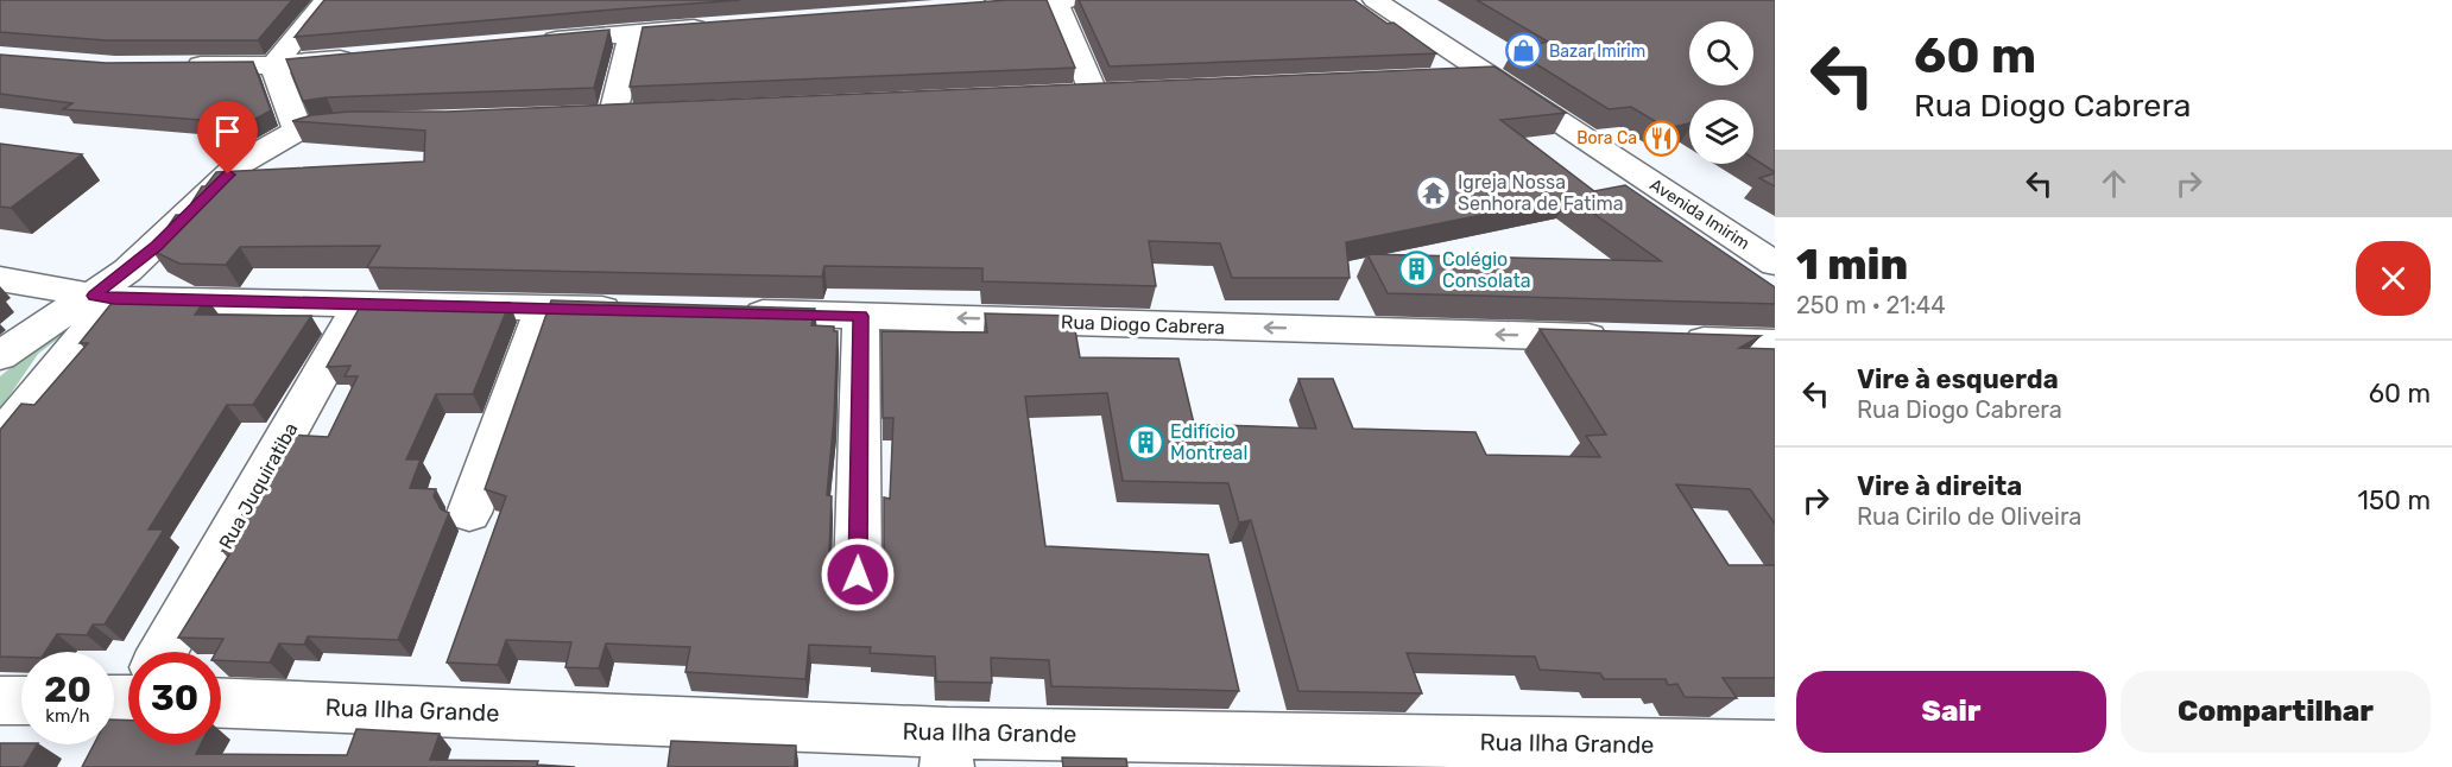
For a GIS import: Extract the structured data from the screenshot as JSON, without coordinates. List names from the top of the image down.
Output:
{
  "streets": {
    "street": [
      "Avenida Imirim",
      "Rua Diogo Cabrera",
      "Rua Juquiratiba",
      "Rua Ilha Grande"
    ]
  },
  "one_way": ["Rua Diogo Cabrera"],
  "places": {
    "shop": ["Bazar Imirim"],
    "restaurant": ["Bora Ca"],
    "temple": ["Igreja Nossa Senhora de Fatima"],
    "building": ["Colégio Consolata", "Edifício Montreal"]
  },
  "page": {
    "turn": ["60 m", "Rua Diogo Cabrera"],
    "heading": ["1 min", "250 m · 21:44"],
    "list": [
      {
        "name": "Vire à esquerda",
        "note": "Rua Diogo Cabrera",
        "value": "60 m"
      },
      {
        "name": "Vire à direita",
        "note": "Rua Cirilo de Oliveira",
        "value": "150 m"
      }
    ],
    "speed": "20 km/h",
    "limit": "30",
    "buttons": ["Sair", "Compartilhar"]
  }
}
